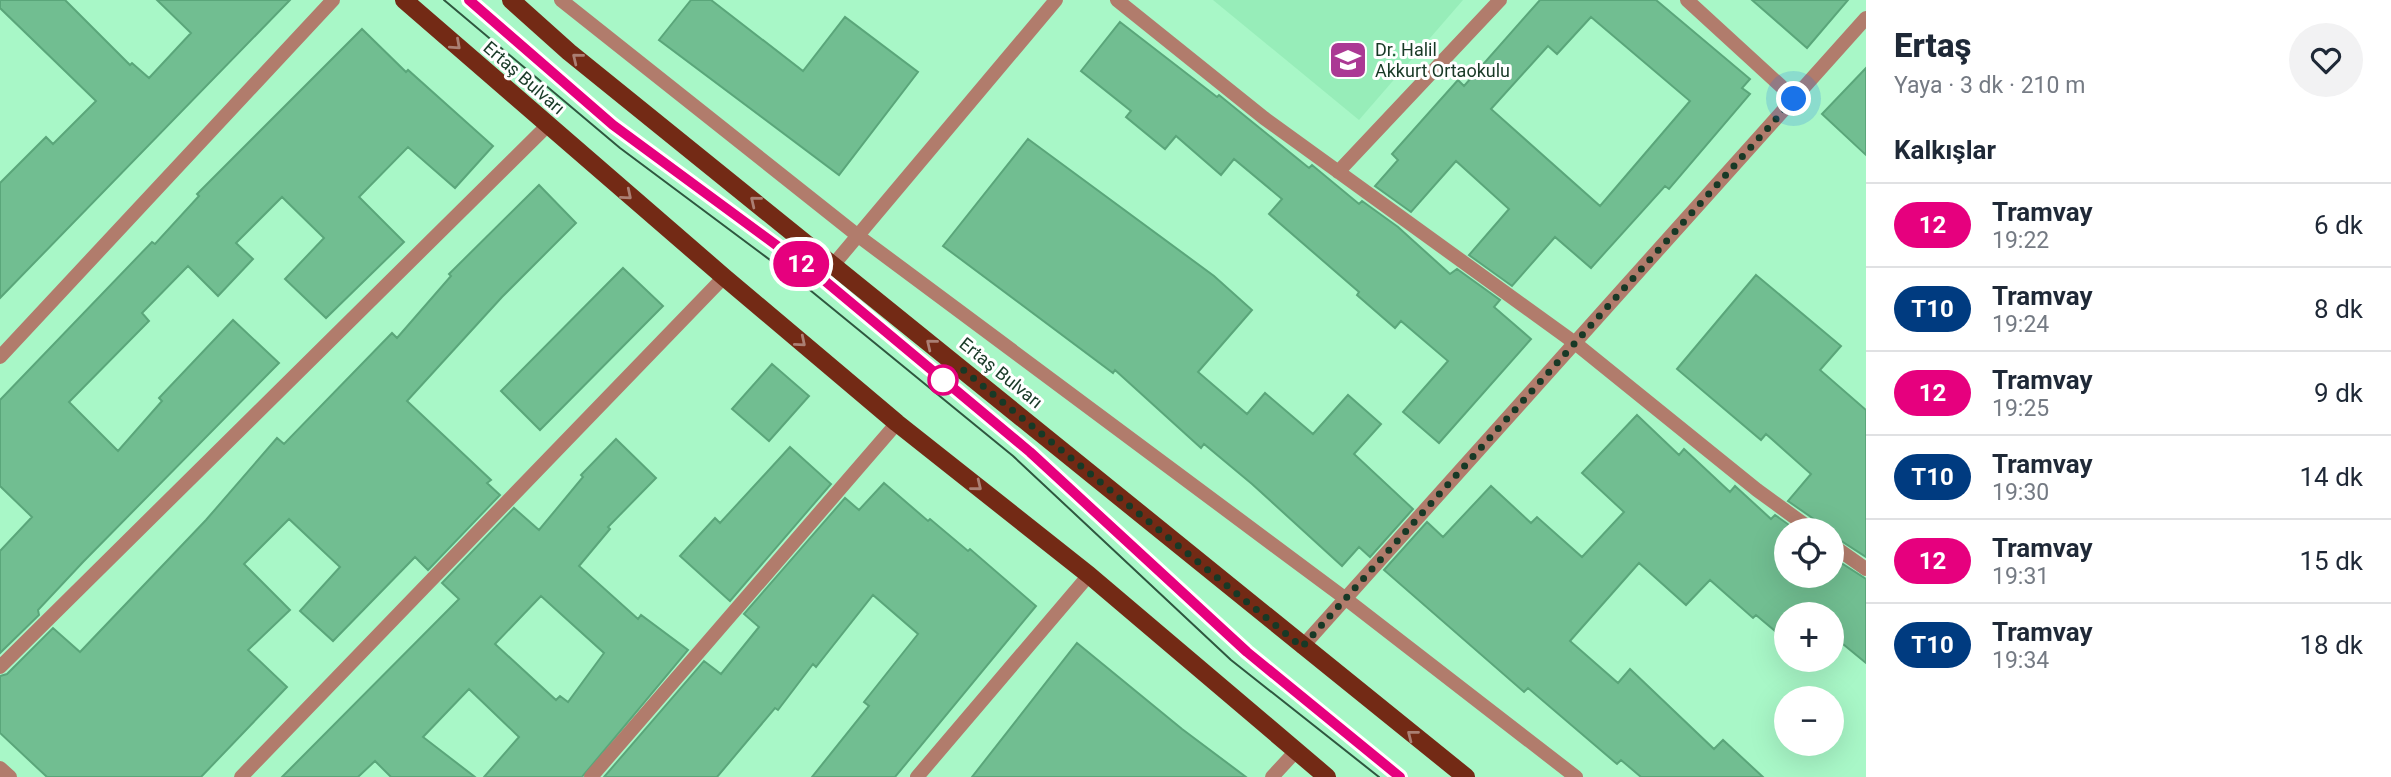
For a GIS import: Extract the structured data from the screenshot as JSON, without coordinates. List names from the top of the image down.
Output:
{
  "streets": {
    "main road": ["Ertaş Bulvarı"]
  },
  "places": {
    "school or university": ["Dr. Halil Akkurt Ortaokulu"]
  },
  "lines": ["tram line 12"],
  "page": {
    "on_map": "12",
    "heading": [
      ["Ertaş", "Yaya · 3 dk · 210 m"],
      "Kalkışlar"
    ],
    "list": [
      {
        "mark": "12",
        "name": "Tramvay",
        "note": "19:22",
        "value": "6 dk"
      },
      {
        "mark": "T10",
        "name": "Tramvay",
        "note": "19:24",
        "value": "8 dk"
      },
      {
        "mark": "12",
        "name": "Tramvay",
        "note": "19:25",
        "value": "9 dk"
      },
      {
        "mark": "T10",
        "name": "Tramvay",
        "note": "19:30",
        "value": "14 dk"
      },
      {
        "mark": "12",
        "name": "Tramvay",
        "note": "19:31",
        "value": "15 dk"
      },
      {
        "mark": "T10",
        "name": "Tramvay",
        "note": "19:34",
        "value": "18 dk"
      }
    ],
    "map_buttons": ["+", "−"]
  }
}
